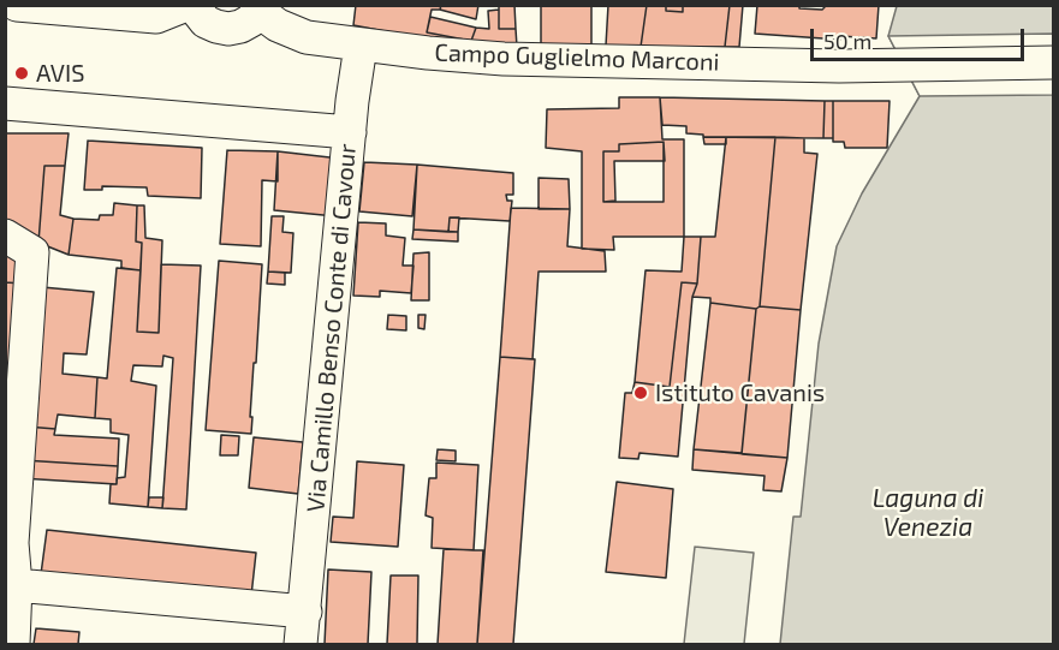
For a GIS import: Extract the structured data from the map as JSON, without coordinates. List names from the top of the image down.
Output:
{
  "streets": {
    "street": ["Campo Guglielmo Marconi", "Via Camillo Benso Conte di Cavour"]
  },
  "crossings": [
    ["Campo Guglielmo Marconi", "Via Camillo Benso Conte di Cavour"]
  ],
  "water": ["Laguna di Venezia"],
  "places": ["AVIS", "Istituto Cavanis"],
  "scale_bar": "50 m"
}
